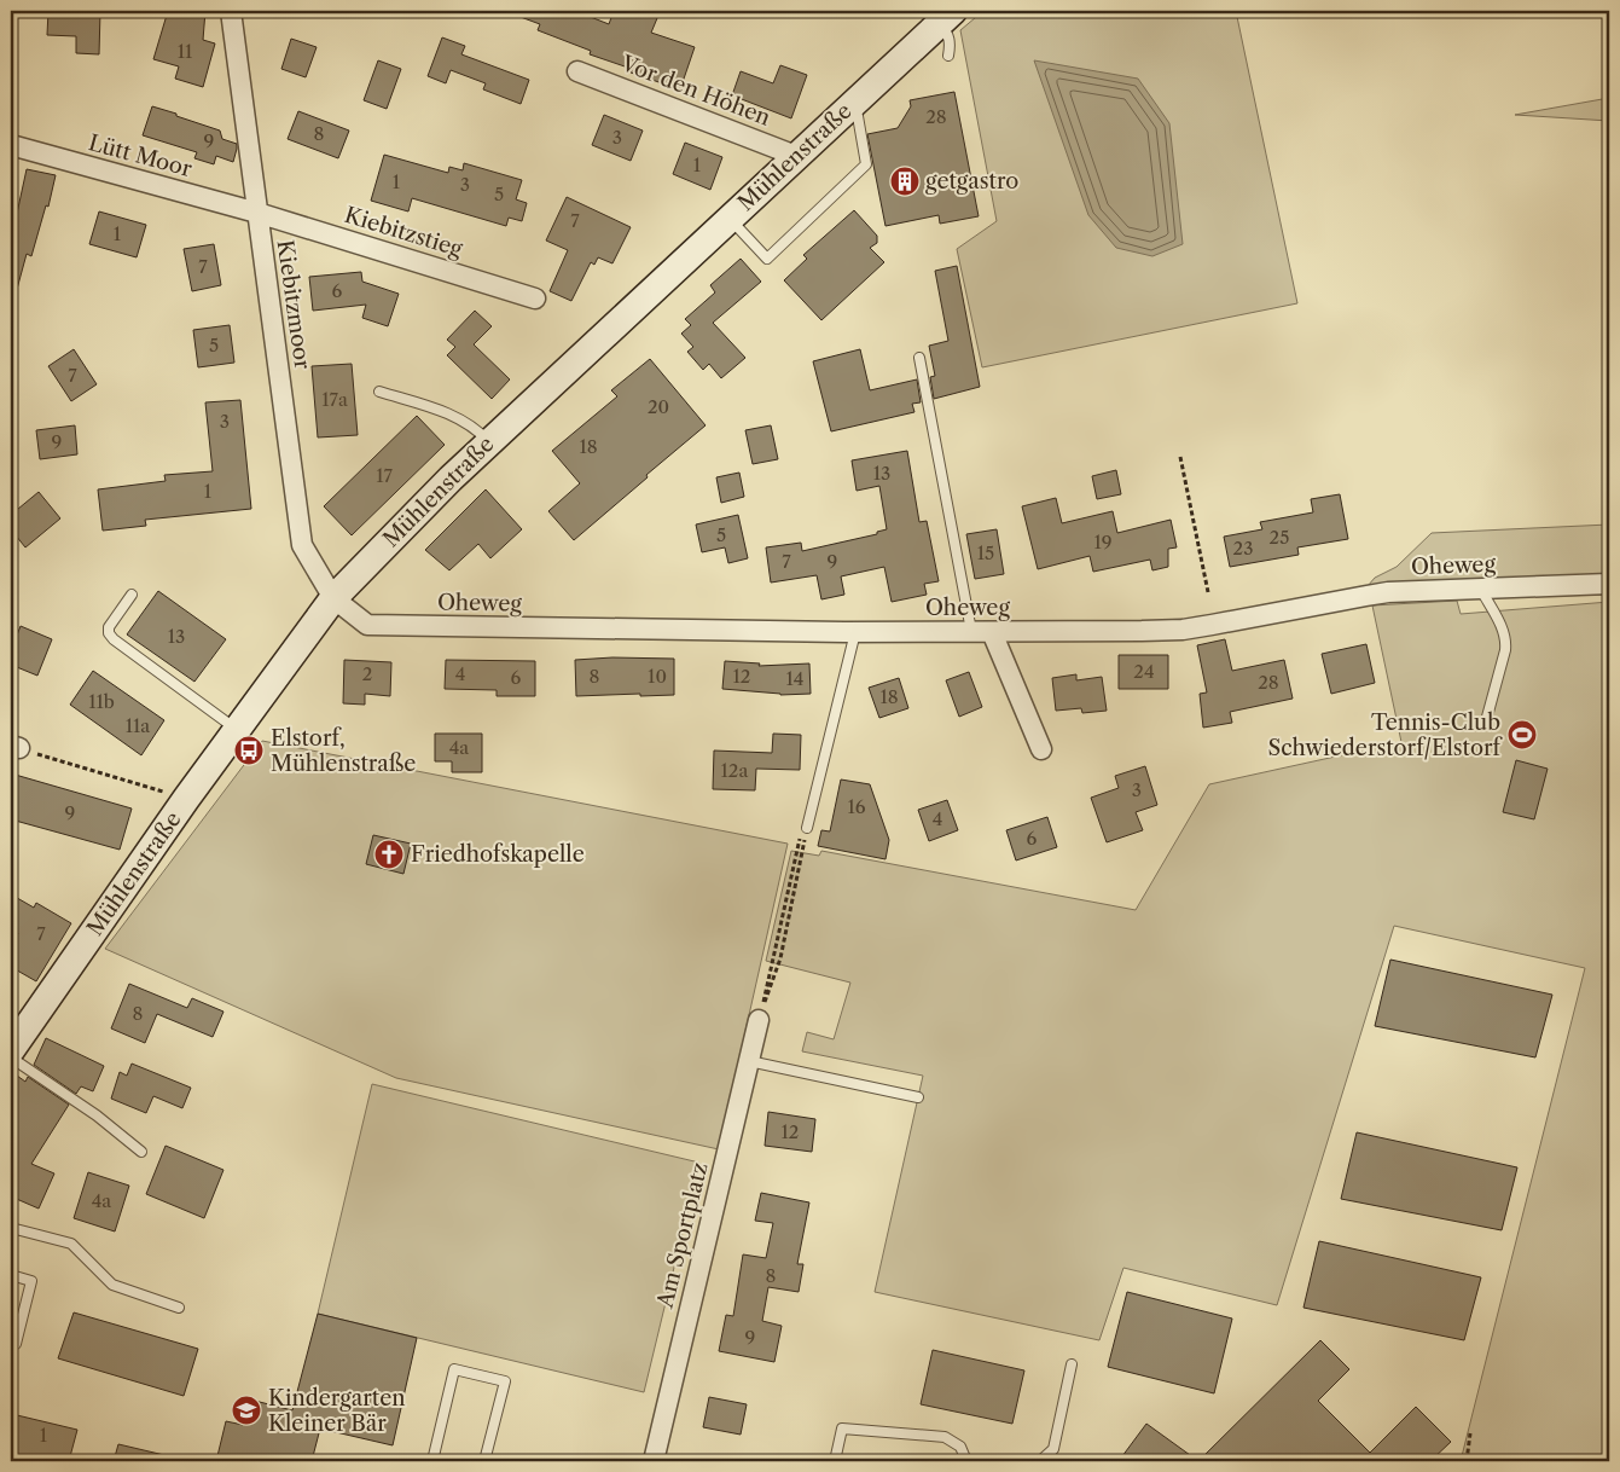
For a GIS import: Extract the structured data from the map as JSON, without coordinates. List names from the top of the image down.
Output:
{
  "streets": {
    "main road": ["Mühlenstraße"],
    "street": [
      "Vor den Höhen",
      "Lütt Moor",
      "Kiebitzstieg",
      "Kiebitzmoor",
      "Oheweg",
      "Am Sportplatz"
    ]
  },
  "crossings": [
    ["Vor den Höhen", "Mühlenstraße"],
    ["Lütt Moor", "Kiebitzstieg"],
    ["Lütt Moor", "Kiebitzmoor"],
    ["Mühlenstraße", "Kiebitzmoor"],
    ["Mühlenstraße", "Oheweg"],
    ["Kiebitzstieg", "Kiebitzmoor"],
    ["Kiebitzmoor", "Oheweg"]
  ],
  "places": {
    "building": ["getgastro"],
    "sports": ["Tennis-Club Schwiederstorf/Elstorf"],
    "bus stop": ["Elstorf, Mühlenstraße"],
    "church": ["Friedhofskapelle"],
    "school or university": ["Kindergarten Kleiner Bär"]
  },
  "house_numbers": [
    "11",
    "28",
    "8",
    "3",
    "9",
    "1",
    "1",
    "3",
    "5",
    "7",
    "1",
    "7",
    "6",
    "5",
    "7",
    "17a",
    "20",
    "3",
    "9",
    "18",
    "13",
    "17",
    "1",
    "5",
    "25",
    "19",
    "23",
    "15",
    "7",
    "9",
    "13",
    "24",
    "2",
    "4",
    "8",
    "10",
    "12",
    "6",
    "14",
    "28",
    "18",
    "11b",
    "11a",
    "4a",
    "12a",
    "3",
    "16",
    "9",
    "4",
    "6",
    "7",
    "8",
    "12",
    "4a",
    "8",
    "9",
    "1"
  ]
}
